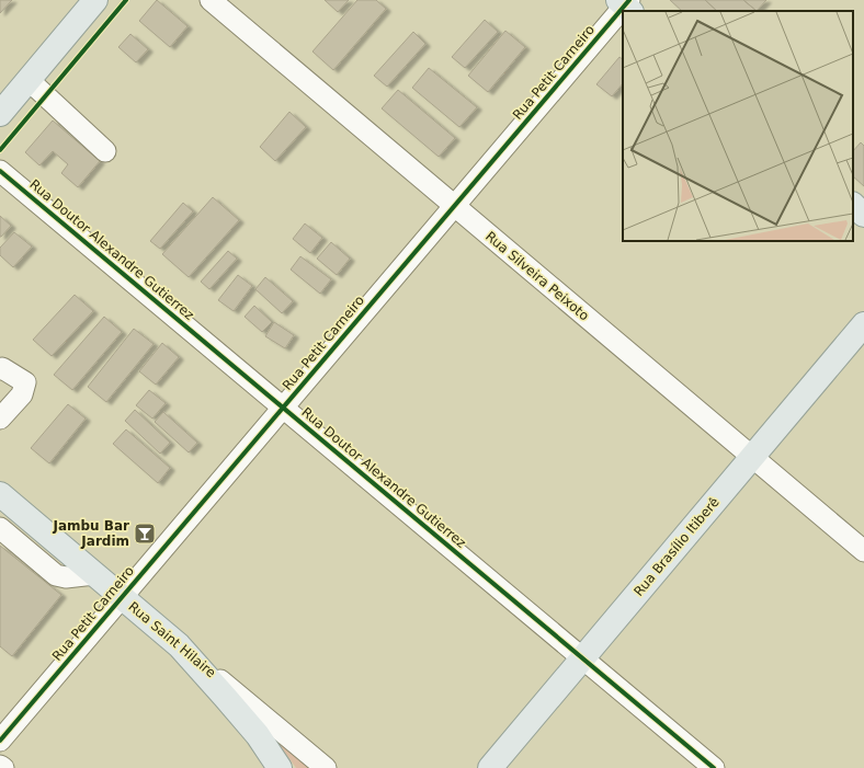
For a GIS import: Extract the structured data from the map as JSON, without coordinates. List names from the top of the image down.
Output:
{
  "streets": {
    "main road": ["Rua Brasílio Itiberê", "Rua Saint Hilaire"],
    "street": ["Rua Petit Carneiro", "Rua Doutor Alexandre Gutierrez", "Rua Silveira Peixoto"]
  },
  "crossings": [
    ["Rua Petit Carneiro", "Rua Doutor Alexandre Gutierrez"],
    ["Rua Petit Carneiro", "Rua Silveira Peixoto"],
    ["Rua Petit Carneiro", "Rua Saint Hilaire"],
    ["Rua Doutor Alexandre Gutierrez", "Rua Brasílio Itiberê"],
    ["Rua Silveira Peixoto", "Rua Brasílio Itiberê"]
  ],
  "places": {
    "bar": ["Jambu Bar Jardim"]
  }
}
